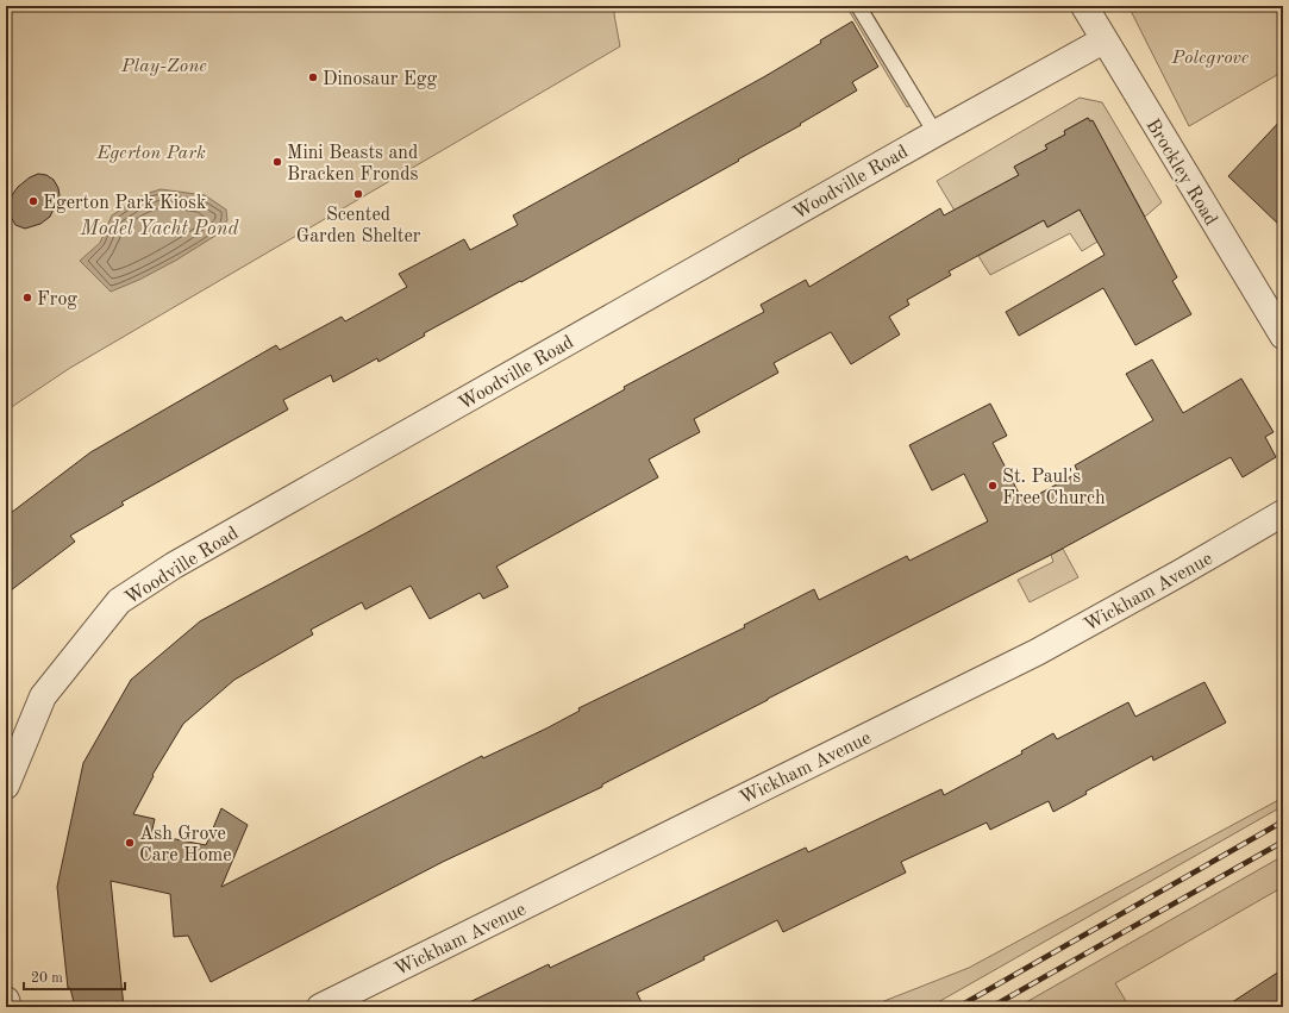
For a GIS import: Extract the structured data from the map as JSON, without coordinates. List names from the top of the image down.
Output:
{
  "streets": {
    "street": ["Brockley Road", "Woodville Road", "Wickham Avenue"]
  },
  "crossings": [
    ["Brockley Road", "Woodville Road"]
  ],
  "water": ["Model Yacht Pond"],
  "parks": ["Polegrove", "Play-Zone", "Egerton Park"],
  "places": [
    "Dinosaur Egg",
    "Mini Beasts and Bracken Fronds",
    "Scented Garden Shelter",
    "Egerton Park Kiosk",
    "Frog",
    "St. Paul's Free Church",
    "Ash Grove Care Home"
  ],
  "scale_bar": "20 m"
}
